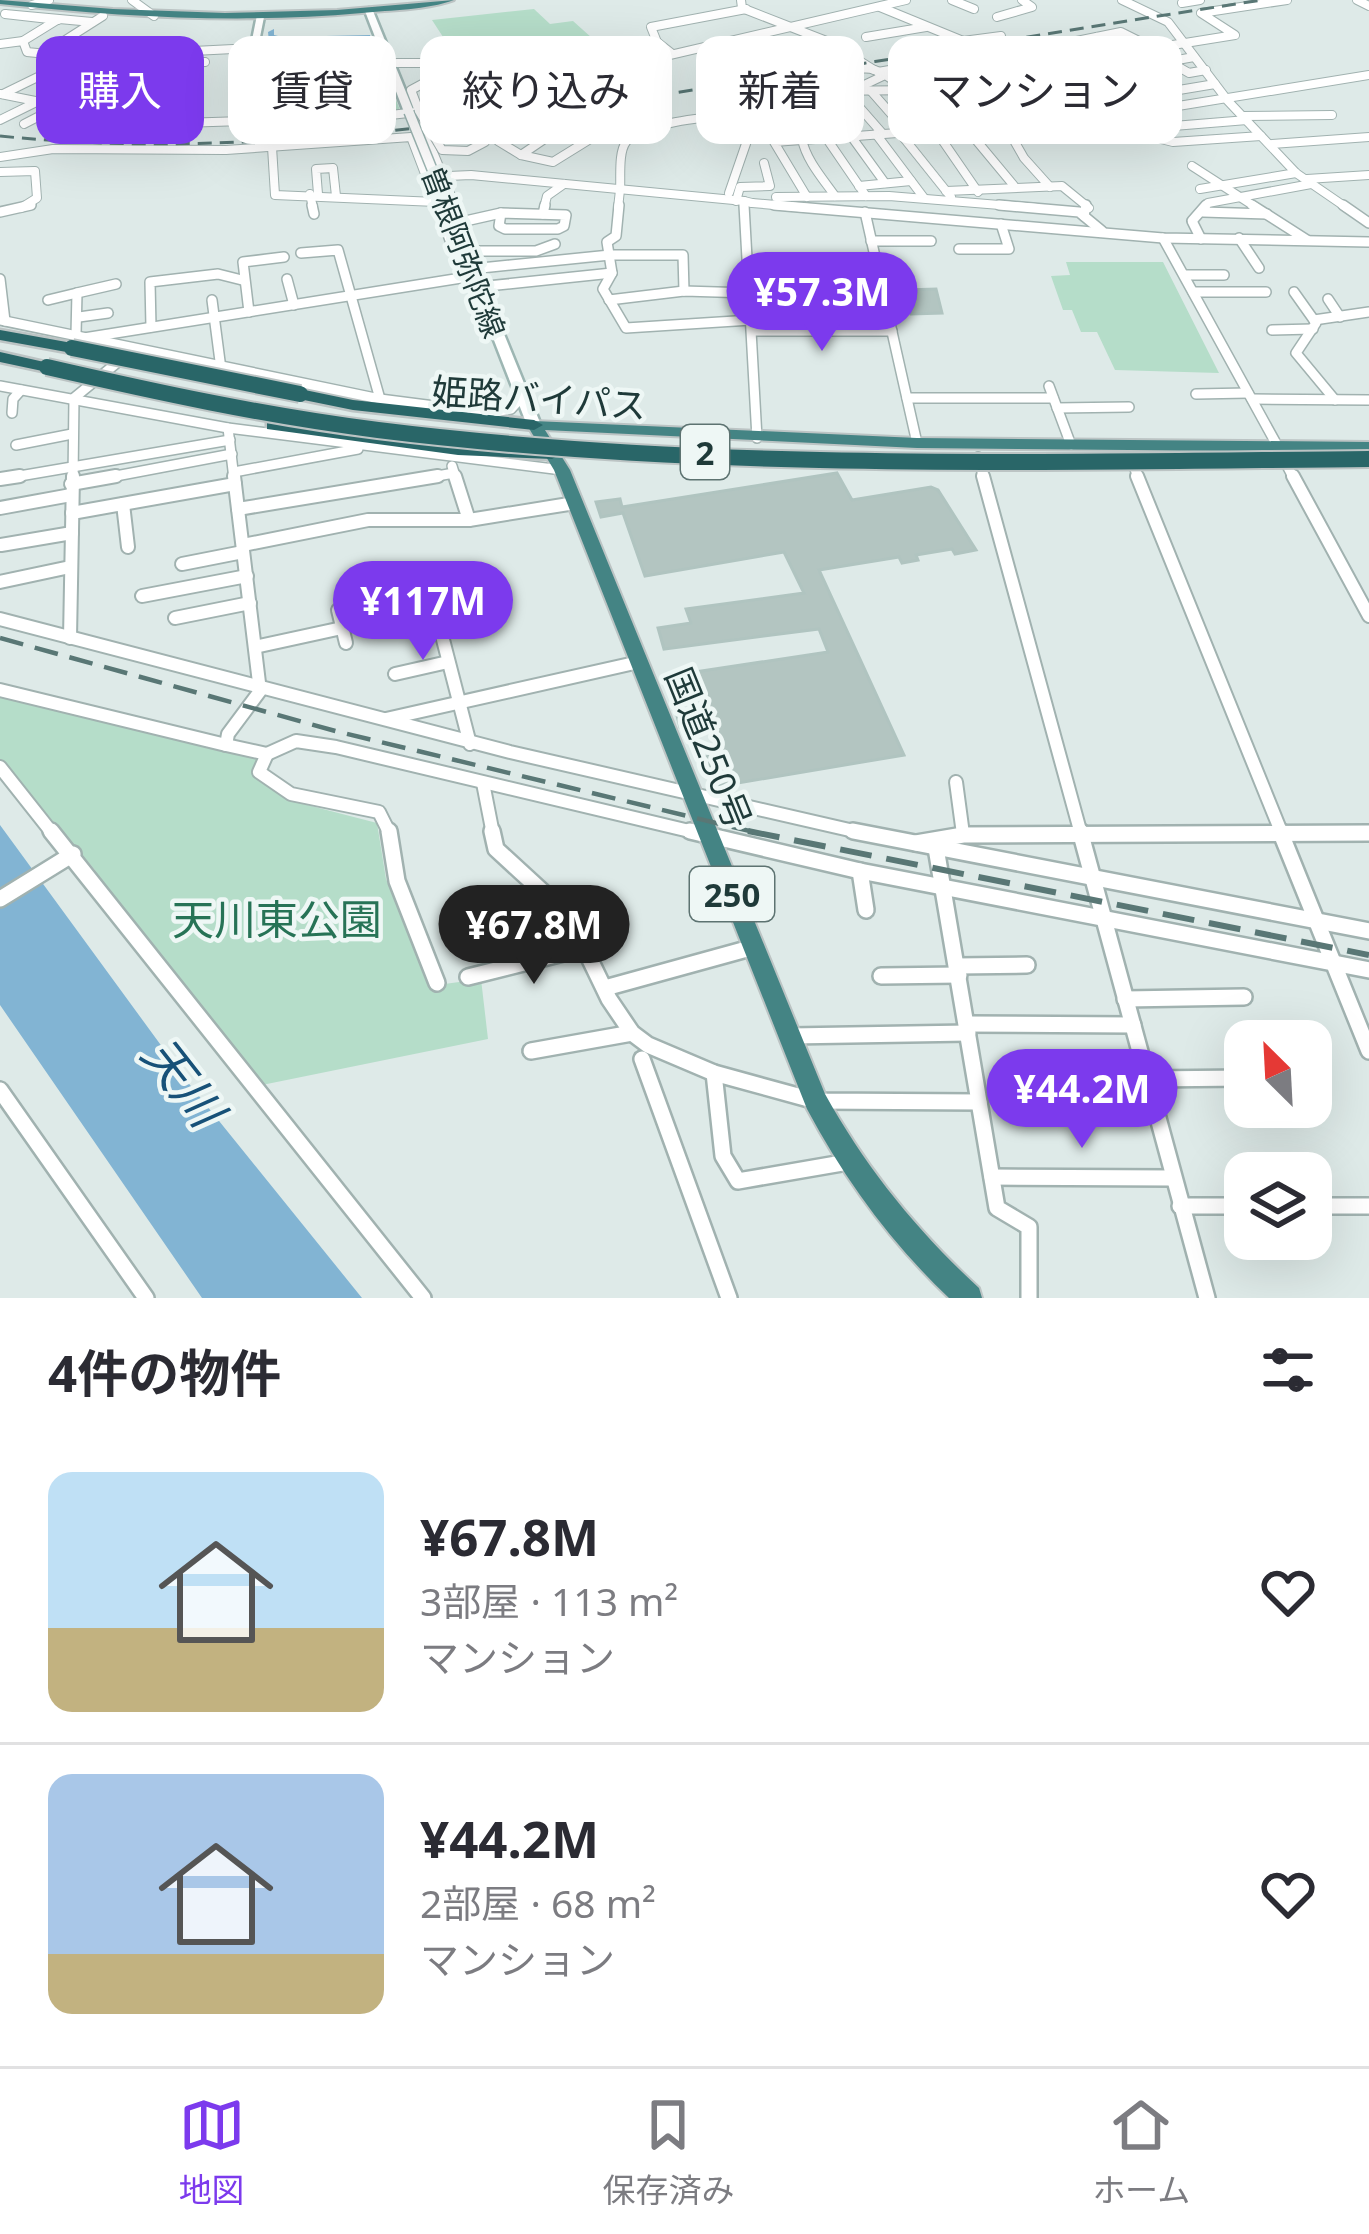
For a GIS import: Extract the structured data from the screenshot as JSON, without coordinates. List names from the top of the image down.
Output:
{
  "streets": {
    "highway": [
      "姫路バイパス",
      "2",
      "国道250号",
      "250"
    ],
    "main road": ["曽根阿弥陀線"]
  },
  "crossings": [
    ["曽根阿弥陀線", "国道250号"]
  ],
  "water": ["天川"],
  "parks": ["天川東公園"],
  "north": "top left",
  "page": {
    "chip": [
      "購入",
      "賃貸",
      "絞り込み",
      "新着",
      "マンション"
    ],
    "price": [
      "¥57.3M",
      "¥117M",
      "¥67.8M",
      "¥44.2M"
    ],
    "heading": "4件の物件",
    "list": [
      {
        "name": "¥67.8M",
        "note": "3部屋 · 113 m² · マンション"
      },
      {
        "name": "¥44.2M",
        "note": "2部屋 · 68 m² · マンション"
      }
    ],
    "tabs": ["地図", "保存済み", "ホーム"]
  }
}
